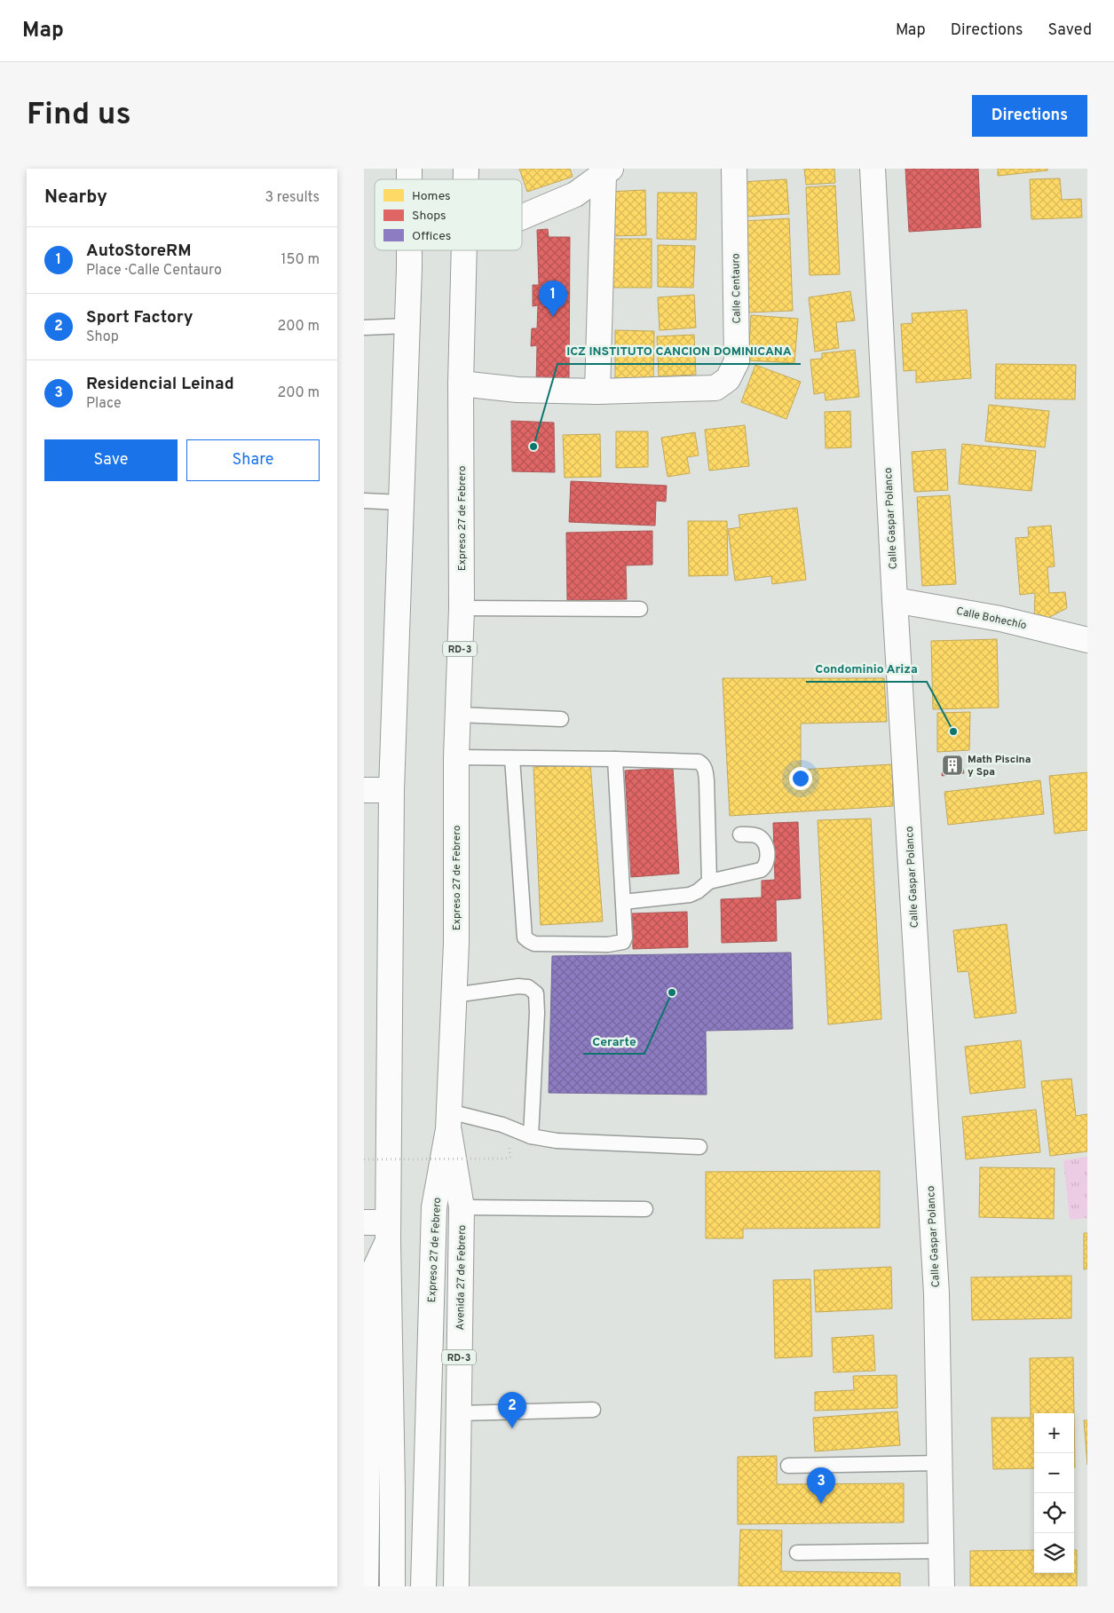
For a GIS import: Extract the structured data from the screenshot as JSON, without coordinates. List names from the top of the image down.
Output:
{
  "streets": {
    "main road": [
      "Calle Centauro",
      "Expreso 27 de Febrero",
      "Calle Gaspar Polanco",
      "Calle Bohechío",
      "RD-3",
      "Avenida 27 de Febrero"
    ]
  },
  "crossings": [
    ["Calle Centauro", "Expreso 27 de Febrero"],
    ["Expreso 27 de Febrero", "Avenida 27 de Febrero"],
    ["Calle Gaspar Polanco", "Calle Bohechío"]
  ],
  "places": {
    "other": ["ICZ INSTITUTO CANCION DOMINICANA", "Condominio Ariza", "Cerarte"],
    "building": ["Math Piscina y Spa"]
  },
  "legend": ["Homes", "Shops", "Offices"],
  "page": {
    "header": "Map",
    "nav": ["Map", "Directions", "Saved"],
    "buttons": [
      "Directions",
      ["Save", "Share"]
    ],
    "title": "Find us",
    "heading": ["Nearby", "3 results"],
    "list": [
      {
        "mark": "1",
        "name": "AutoStoreRM",
        "note": "Place · Calle Centauro",
        "value": "150 m"
      },
      {
        "mark": "2",
        "name": "Sport Factory",
        "note": "Shop",
        "value": "200 m"
      },
      {
        "mark": "3",
        "name": "Residencial Leinad",
        "note": "Place",
        "value": "200 m"
      }
    ],
    "pins": ["1", "2", "3"],
    "map_buttons": ["+", "−"]
  }
}
